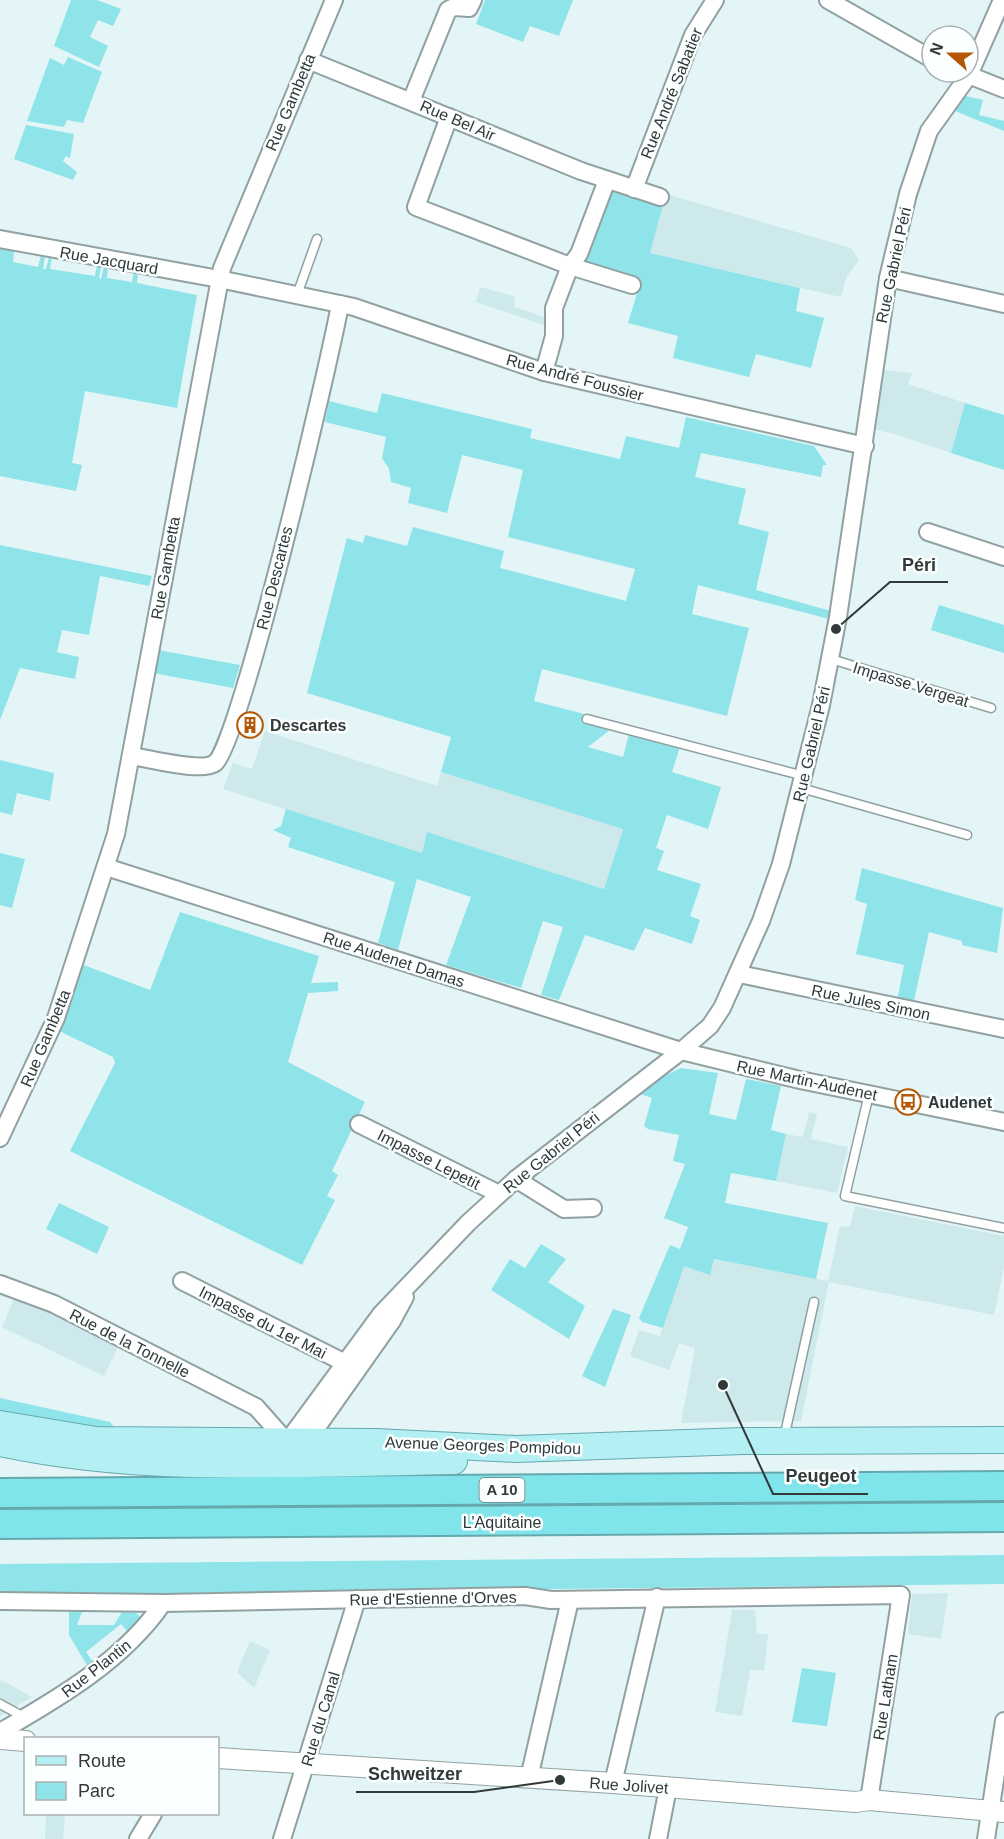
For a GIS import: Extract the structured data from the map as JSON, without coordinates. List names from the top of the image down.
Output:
{
  "streets": {
    "highway": ["A 10", "L'Aquitaine"],
    "main road": ["Avenue Georges Pompidou"],
    "street": [
      "Rue André Sabatier",
      "Rue Gambetta",
      "Rue Bel Air",
      "Rue Jacquard",
      "Rue Gabriel Péri",
      "Rue André Foussier",
      "Rue Descartes",
      "Rue Audenet Damas",
      "Rue Jules Simon",
      "Rue Martin-Audenet",
      "Impasse Lepetit",
      "Impasse du 1er Mai",
      "Rue de la Tonnelle",
      "Rue d'Estienne d'Orves",
      "Rue Plantin",
      "Rue Latham",
      "Rue du Canal",
      "Rue Jolivet"
    ],
    "lane": ["Impasse Vergeat"]
  },
  "crossings": [
    ["Rue André Sabatier", "Rue Bel Air"],
    ["Rue Gambetta", "Rue Bel Air"],
    ["Rue Gambetta", "Rue Jacquard"],
    ["Rue Gambetta", "Rue André Foussier"],
    ["Rue Gambetta", "Rue Descartes"],
    ["Rue Gambetta", "Rue Audenet Damas"],
    ["Rue Jacquard", "Rue André Foussier"],
    ["Rue Gabriel Péri", "Rue André Foussier"],
    ["Rue Gabriel Péri", "Impasse Vergeat"],
    ["Rue Gabriel Péri", "Rue Audenet Damas"],
    ["Rue Gabriel Péri", "Rue Jules Simon"],
    ["Rue Gabriel Péri", "Rue Martin-Audenet"],
    ["Rue Gabriel Péri", "Impasse Lepetit"],
    ["Rue Gabriel Péri", "Impasse du 1er Mai"],
    ["Rue Gabriel Péri", "Rue de la Tonnelle"],
    ["Rue Gabriel Péri", "Avenue Georges Pompidou"],
    ["Rue André Foussier", "Rue Descartes"],
    ["Rue Audenet Damas", "Rue Martin-Audenet"],
    ["Rue de la Tonnelle", "Avenue Georges Pompidou"],
    ["Rue d'Estienne d'Orves", "Rue Plantin"],
    ["Rue d'Estienne d'Orves", "Rue Latham"],
    ["Rue d'Estienne d'Orves", "Rue du Canal"],
    ["Rue Latham", "Rue Jolivet"],
    ["Rue du Canal", "Rue Jolivet"]
  ],
  "places": {
    "other": ["Péri", "Peugeot", "Schweitzer"],
    "building": ["Descartes"],
    "bus stop": ["Audenet"]
  },
  "legend": ["Route", "Parc"],
  "north": "left"
}
